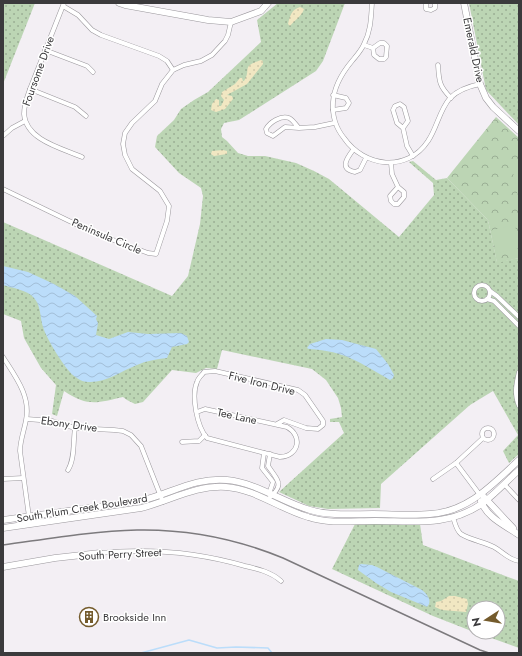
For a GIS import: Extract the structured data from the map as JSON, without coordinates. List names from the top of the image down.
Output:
{
  "streets": {
    "street": [
      "Emerald Drive",
      "Foursome Drive",
      "Peninsula Circle",
      "Five Iron Drive",
      "Tee Lane",
      "Ebony Drive",
      "South Plum Creek Boulevard",
      "South Perry Street"
    ]
  },
  "crossings": [
    ["Five Iron Drive", "Tee Lane"],
    ["Ebony Drive", "South Plum Creek Boulevard"]
  ],
  "places": {
    "building": ["Brookside Inn"]
  },
  "north": "left"
}
